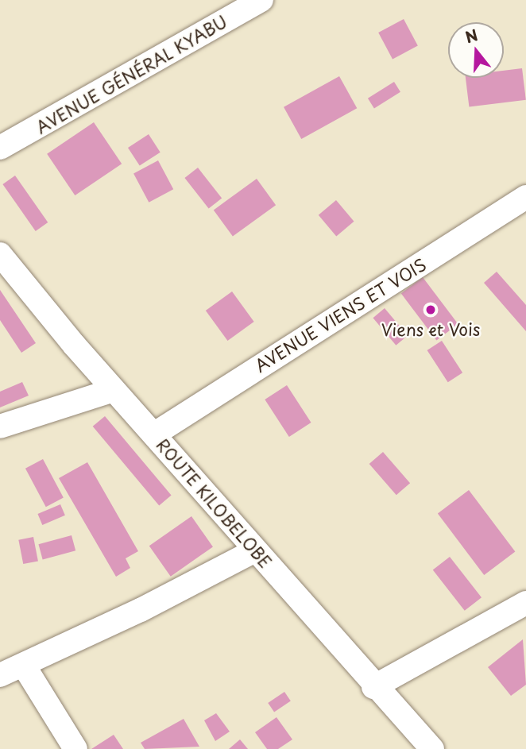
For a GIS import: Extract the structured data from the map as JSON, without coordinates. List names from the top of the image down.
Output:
{
  "streets": {
    "street": ["AVENUE GÉNÉRAL KYABU", "AVENUE VIENS ET VOIS", "ROUTE KILOBELOBE"]
  },
  "crossings": [
    ["AVENUE VIENS ET VOIS", "ROUTE KILOBELOBE"]
  ],
  "places": ["Viens et Vois"],
  "north": "top"
}
